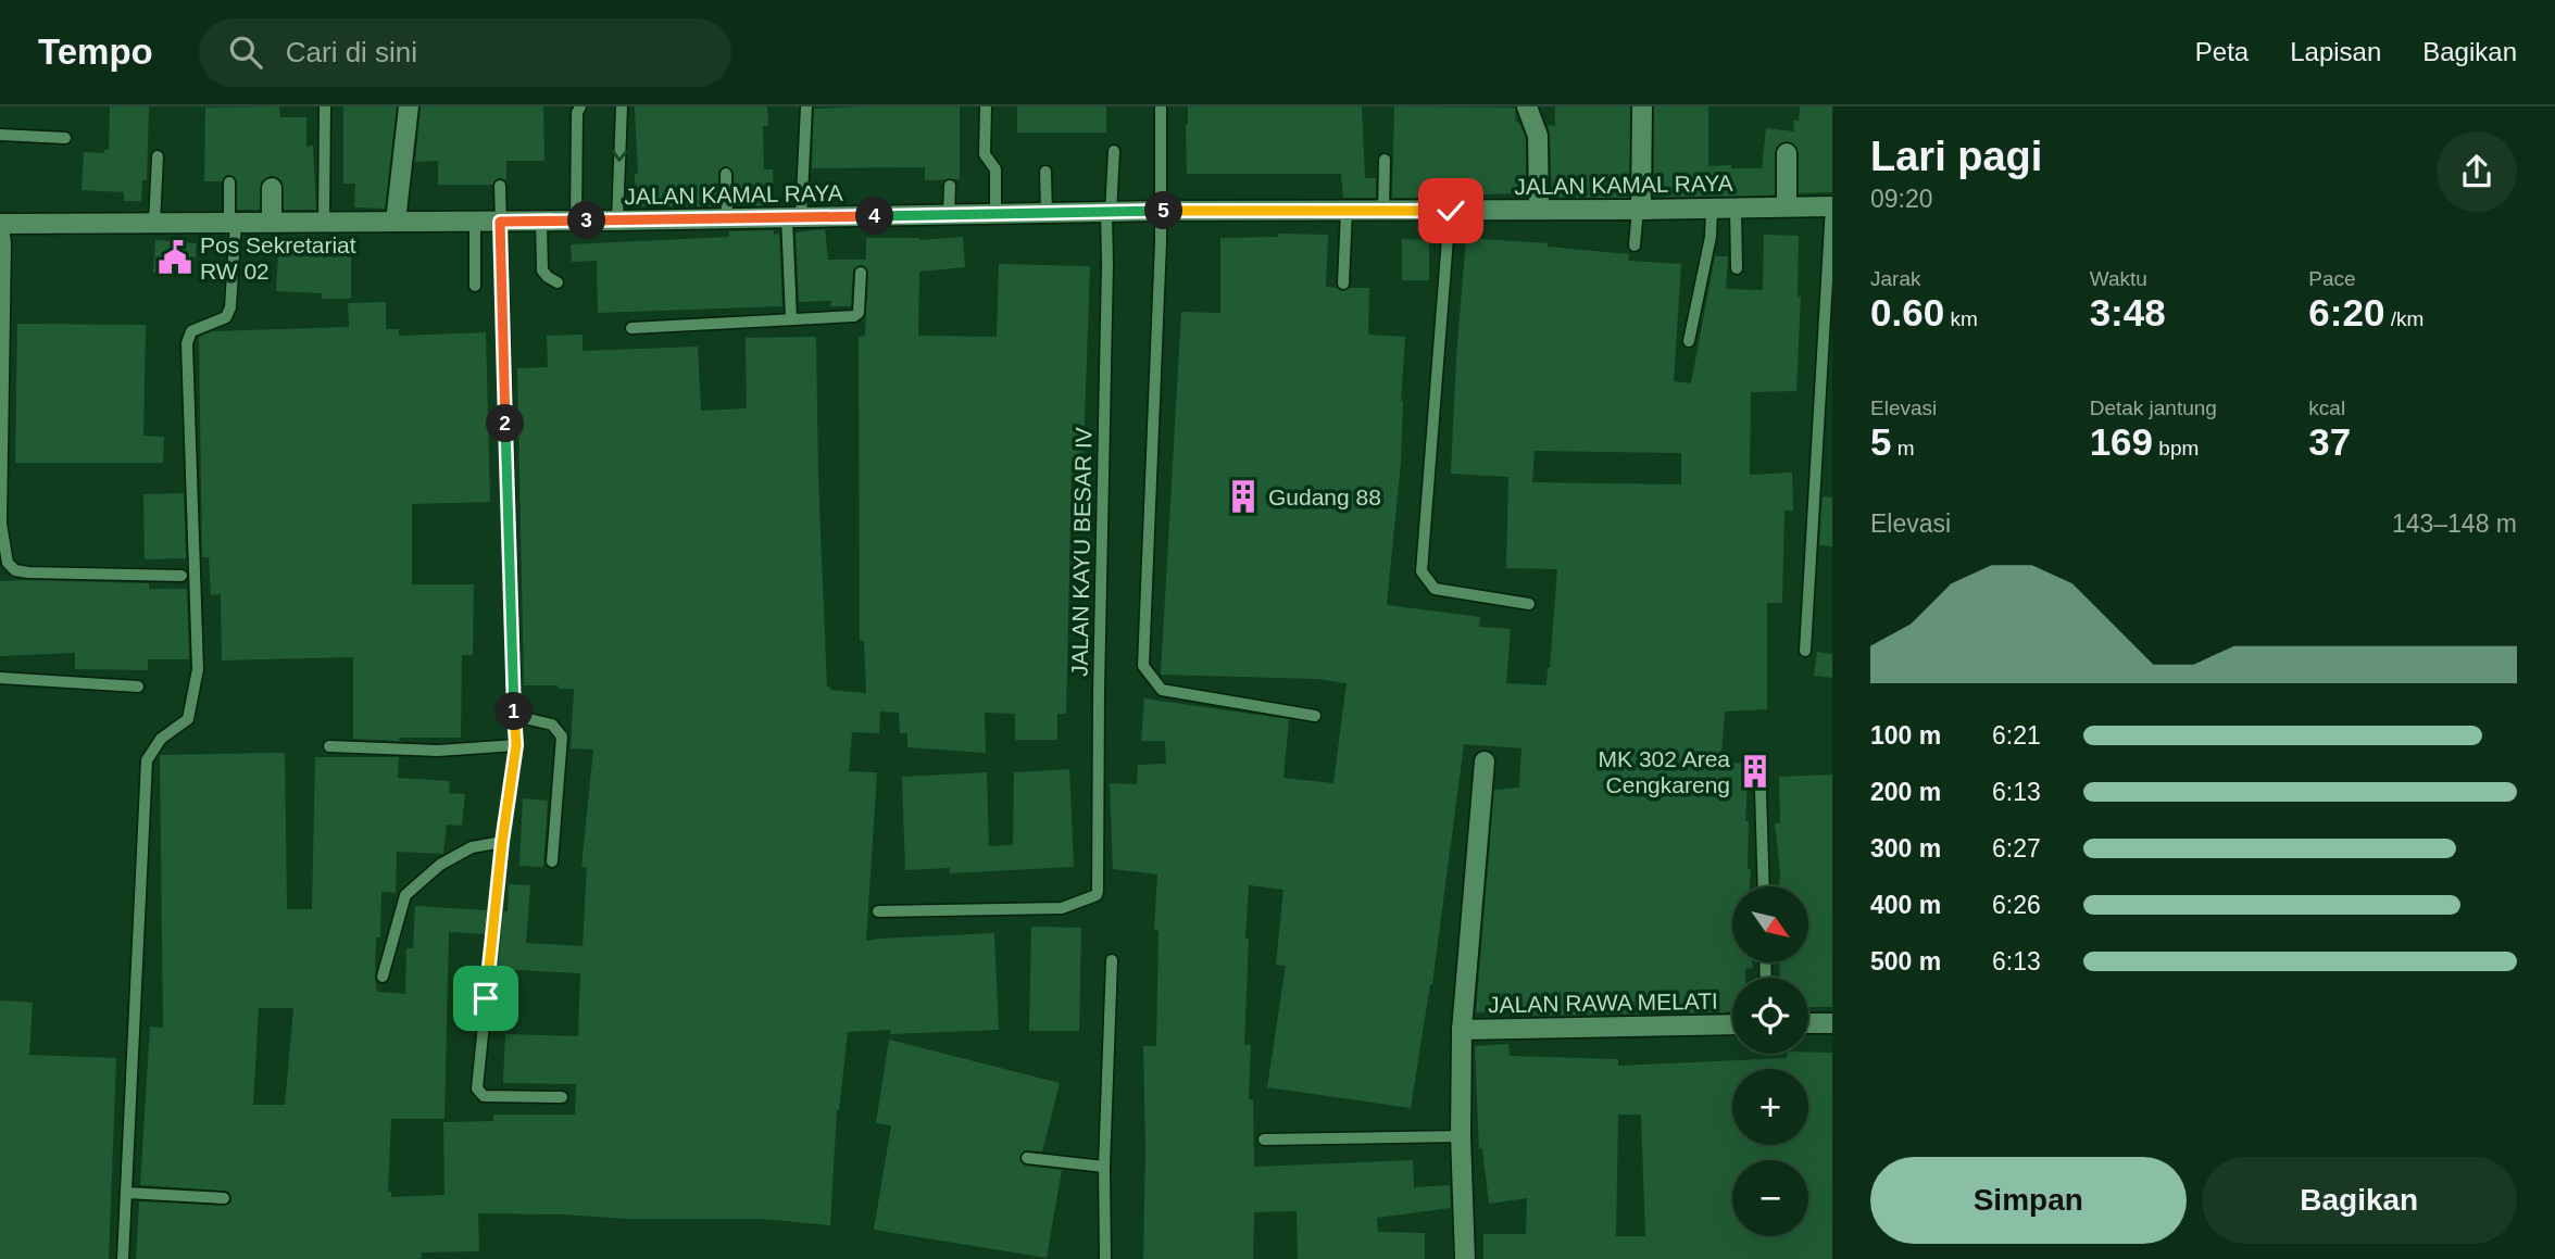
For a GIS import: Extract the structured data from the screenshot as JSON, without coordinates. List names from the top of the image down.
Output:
{
  "streets": {
    "main road": ["JALAN KAMAL RAYA", "JALAN RAWA MELATI"],
    "lane": ["JALAN KAYU BESAR IV"]
  },
  "crossings": [
    ["JALAN KAMAL RAYA", "JALAN KAYU BESAR IV"]
  ],
  "places": {
    "public building": ["Pos Sekretariat RW 02"],
    "building": ["Gudang 88", "MK 302 Area Cengkareng"]
  },
  "north": "bottom right",
  "page": {
    "header": "Tempo",
    "search": "Cari di sini",
    "nav": ["Peta", "Lapisan", "Bagikan"],
    "heading": ["Lari pagi", "09:20"],
    "pins": [
      "5",
      "4",
      "3",
      "2",
      "1"
    ],
    "stats": [
      ["Jarak", "0.60 km"],
      ["Waktu", "3:48"],
      ["Pace", "6:20 /km"],
      ["Elevasi", "5 m"],
      ["Detak jantung", "169 bpm"],
      ["kcal", "37"]
    ],
    "chart": ["Elevasi", "143–148 m"],
    "list": [
      {
        "name": "100 m",
        "note": "6:21"
      },
      {
        "name": "200 m",
        "note": "6:13"
      },
      {
        "name": "300 m",
        "note": "6:27"
      },
      {
        "name": "400 m",
        "note": "6:26"
      },
      {
        "name": "500 m",
        "note": "6:13"
      }
    ],
    "map_buttons": ["+", "−"],
    "buttons": ["Simpan", "Bagikan"]
  }
}
